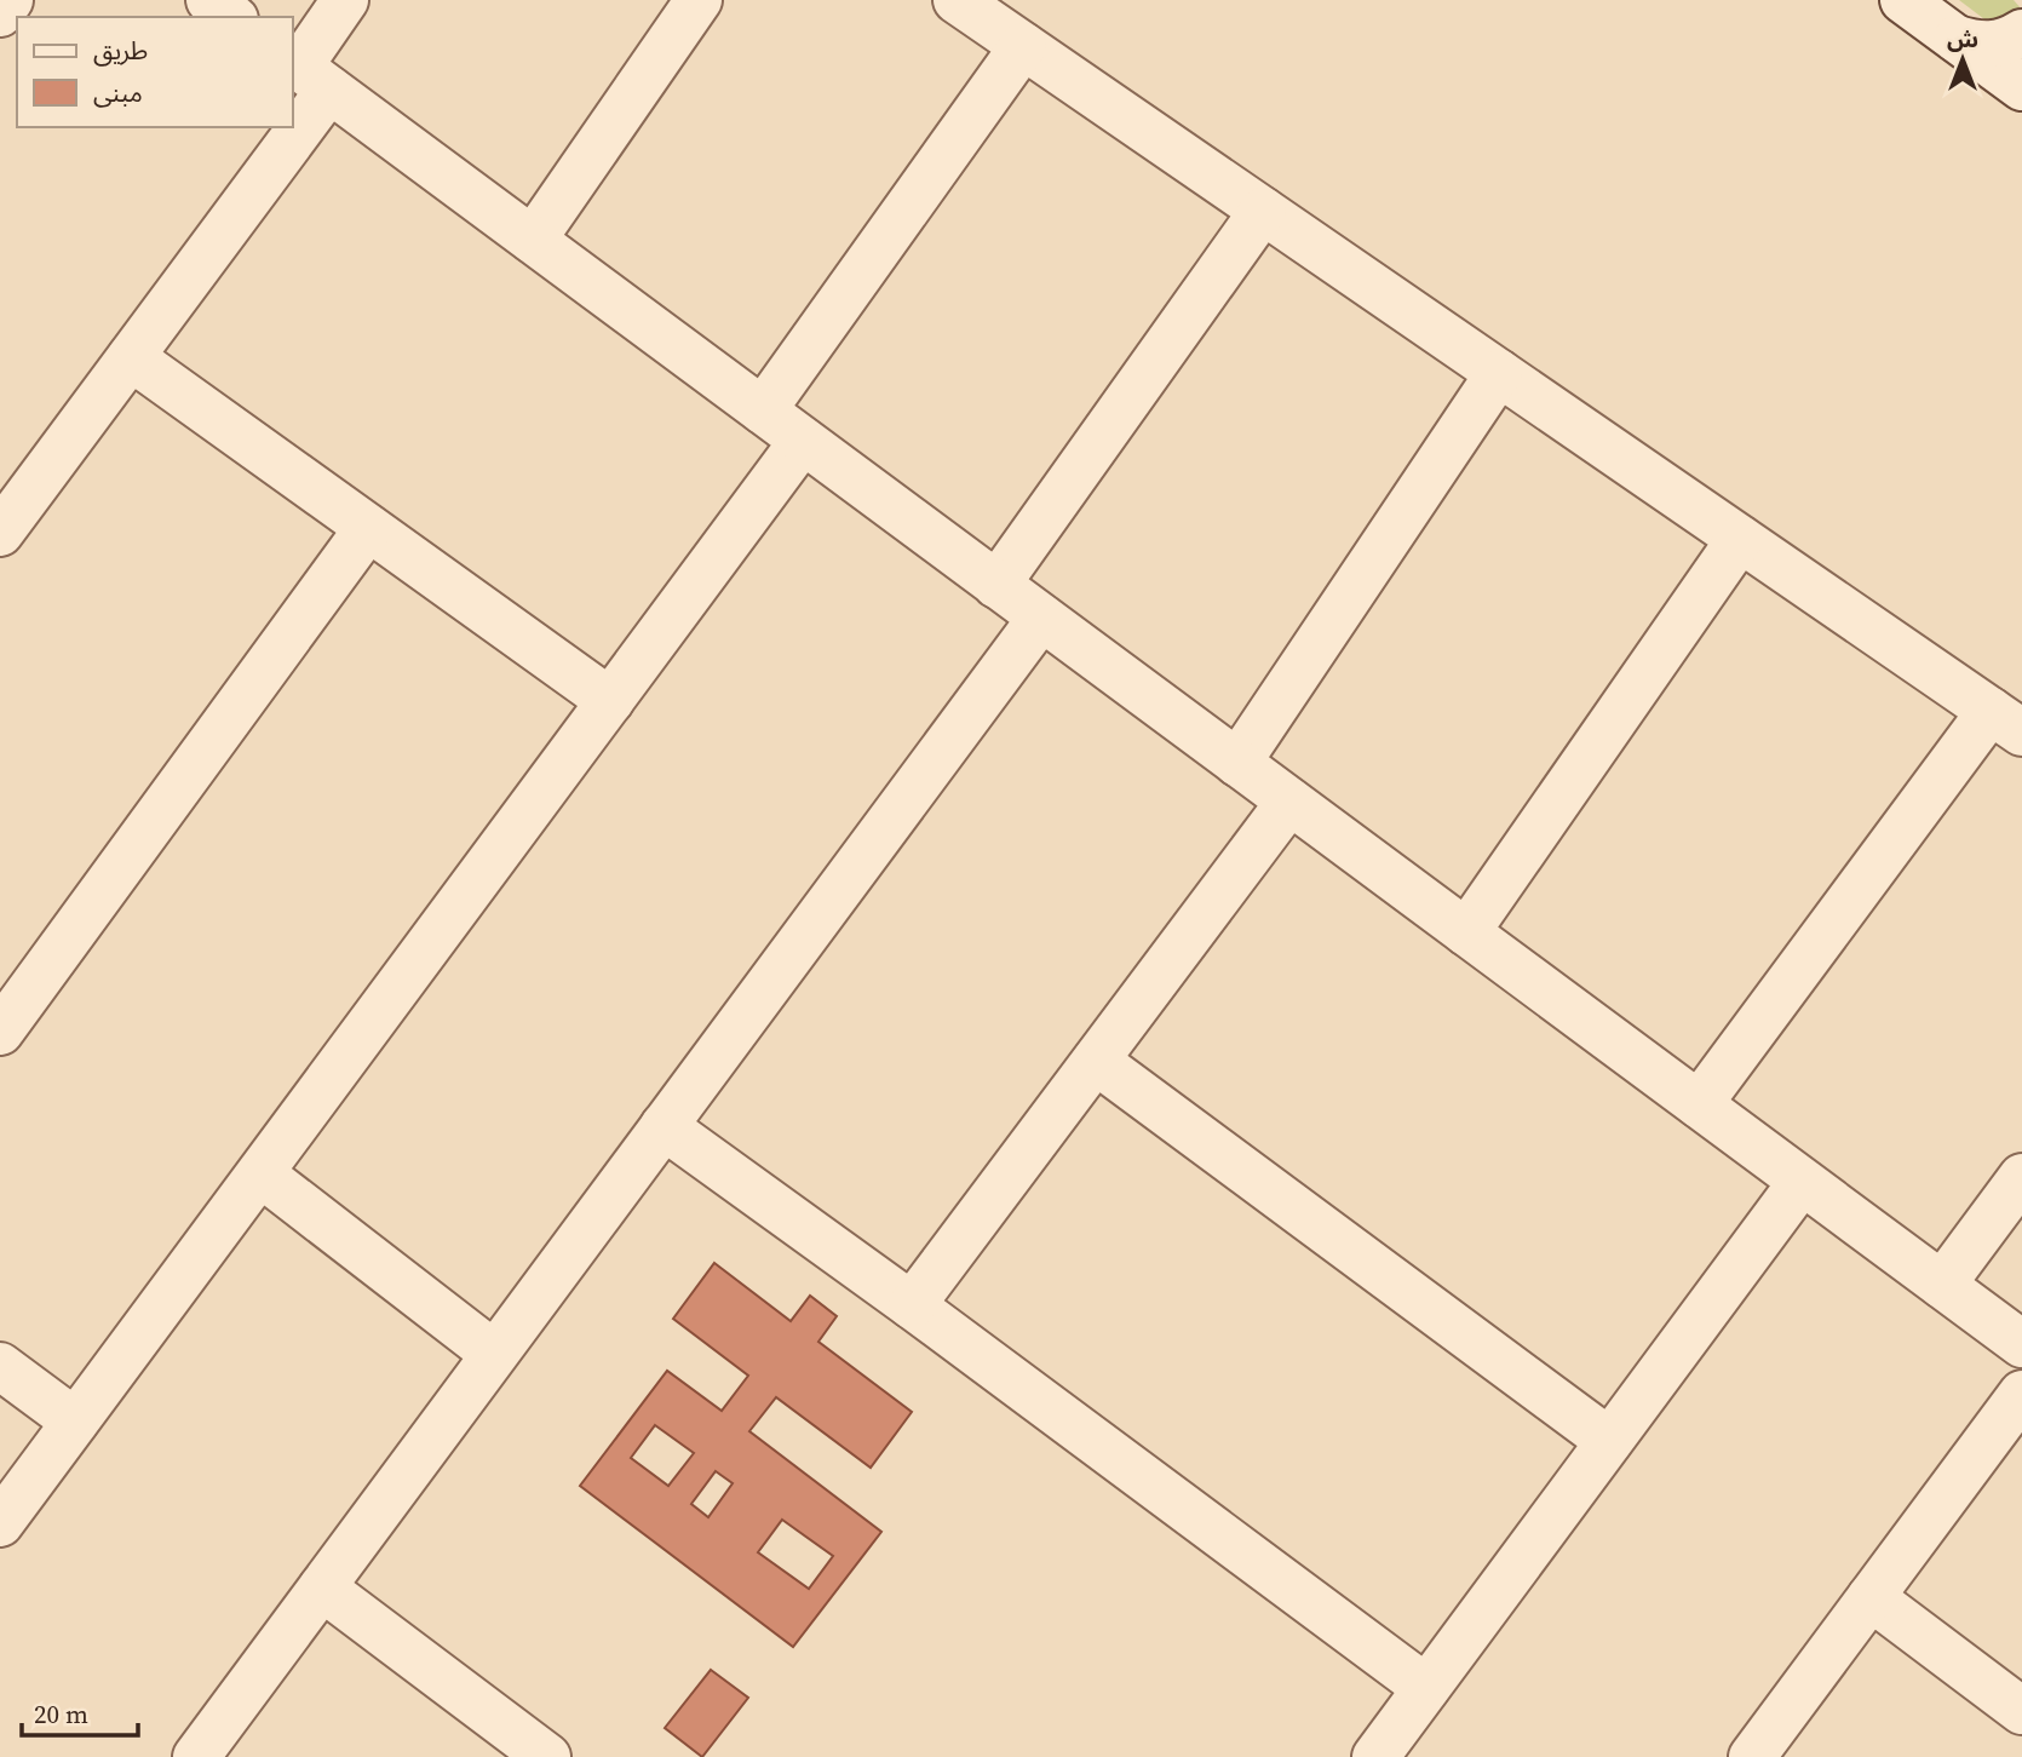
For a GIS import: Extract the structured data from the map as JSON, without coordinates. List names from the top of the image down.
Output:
{
  "legend": ["طريق", "مبنى"],
  "scale_bar": "20 m",
  "north": "top"
}
